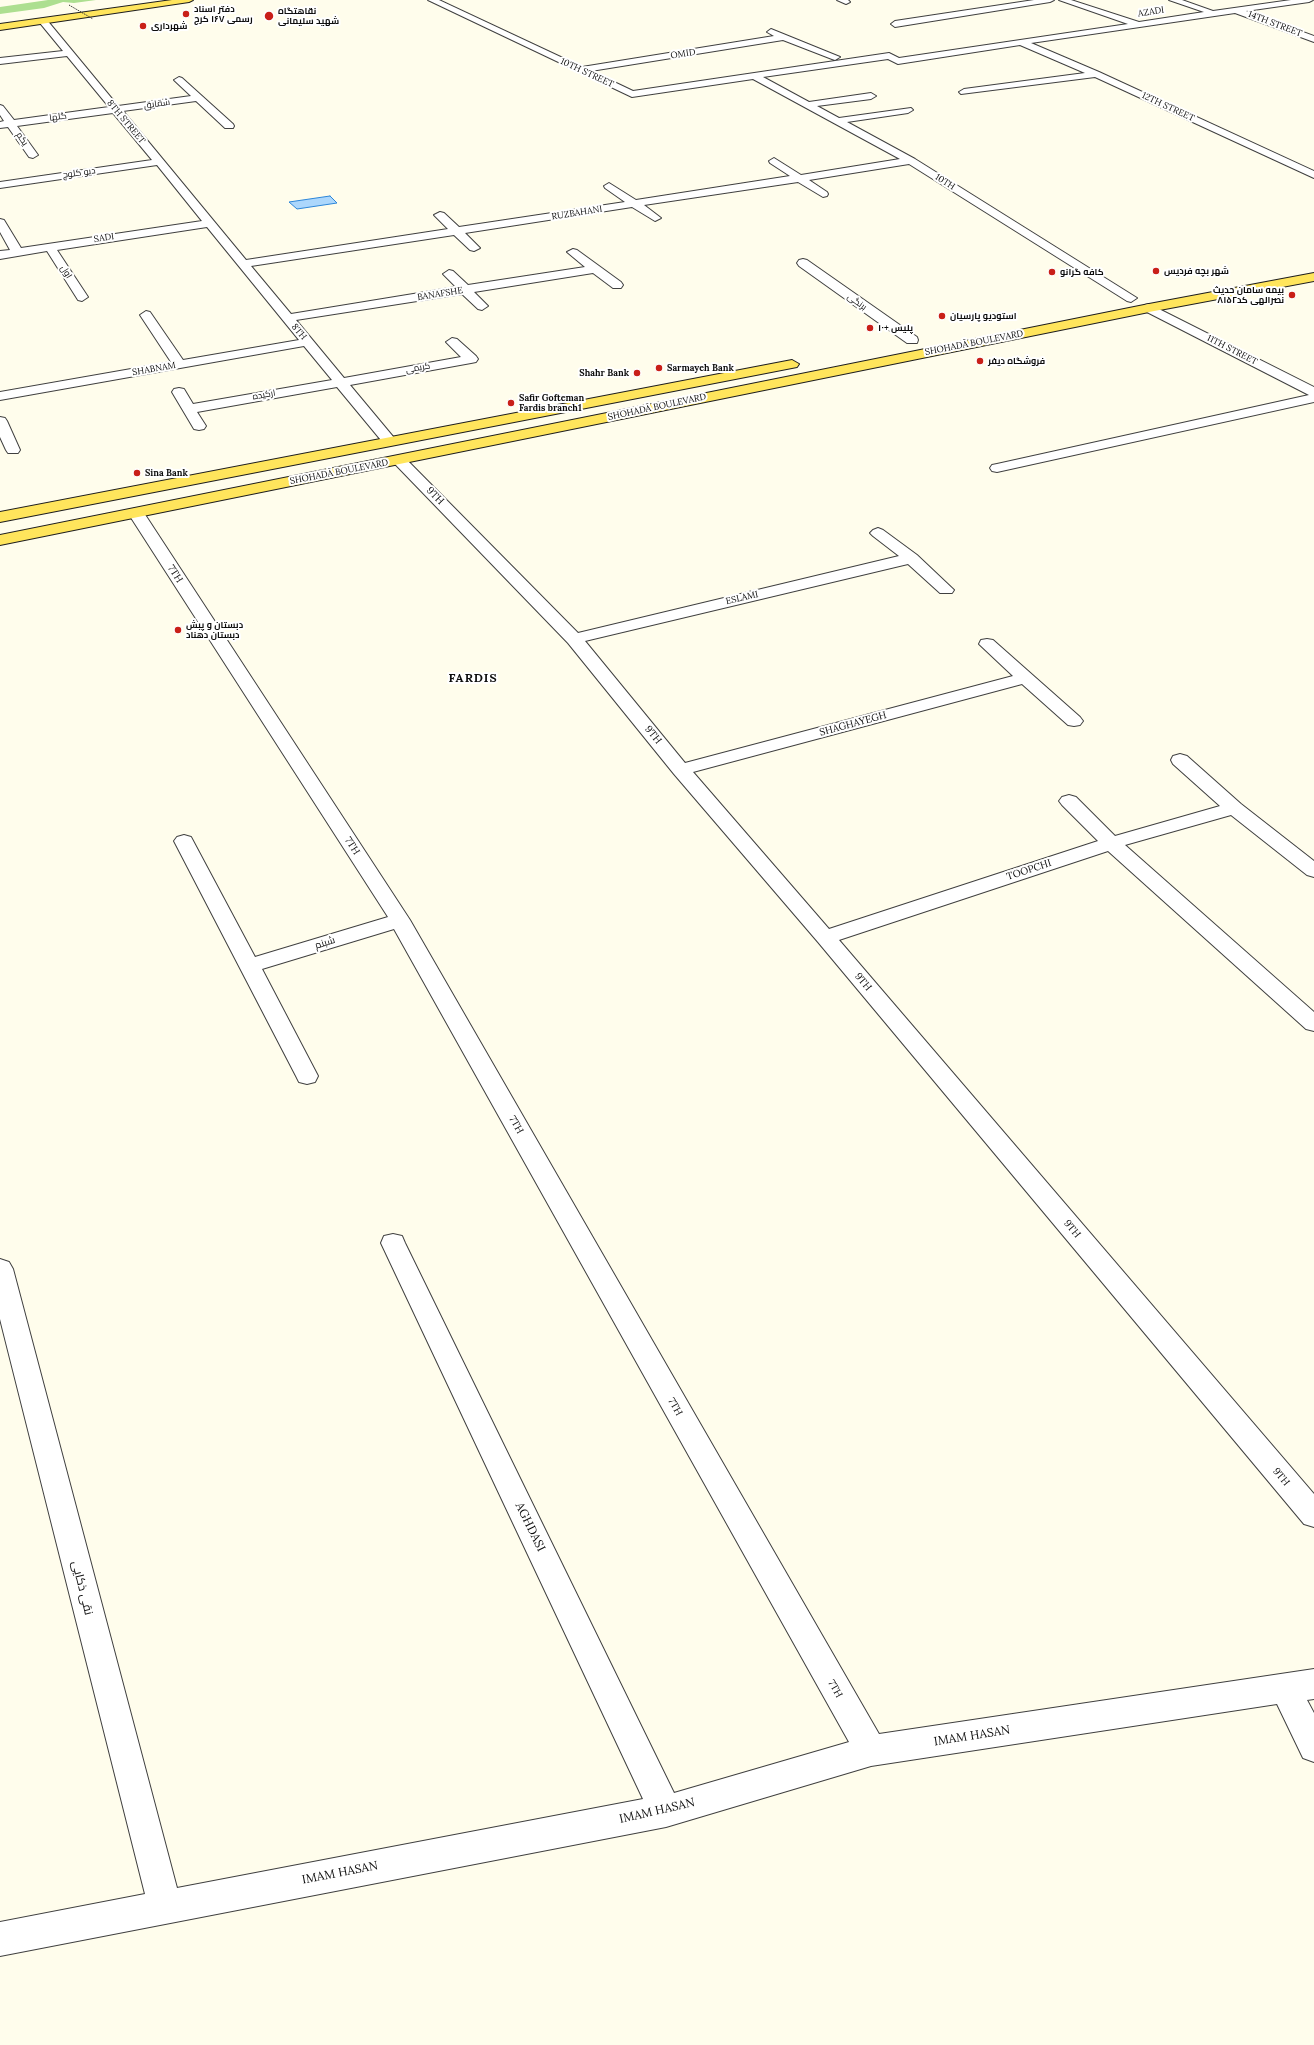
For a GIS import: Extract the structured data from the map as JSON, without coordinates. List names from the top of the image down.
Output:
{
  "streets": {
    "main road": ["SHOHADĀ BOULEVARD"],
    "street": [
      "AZADI",
      "14TH STREET",
      "OMID",
      "10TH STREET",
      "شقایق",
      "12TH STREET",
      "گلها",
      "8TH STREET",
      "یکم",
      "دیو کلوچ",
      "10TH",
      "RUZBAHANI",
      "SADI",
      "اول",
      "BANAFSHE",
      "برنگی",
      "8TH",
      "11TH STREET",
      "کریمی",
      "SHABNAM",
      "ارکیده",
      "9TH",
      "7TH",
      "ESLAMI",
      "SHAGHAYEGH",
      "TOOPCHI",
      "شبنم",
      "AGHDASI",
      "نقی ذکایی",
      "IMAM HASAN"
    ]
  },
  "crossings": [
    ["AZADI", "14TH STREET"],
    ["AZADI", "10TH STREET"],
    ["AZADI", "12TH STREET"],
    ["AZADI", "10TH"],
    ["OMID", "10TH STREET"],
    ["10TH STREET", "10TH"],
    ["شقایق", "گلها"],
    ["شقایق", "8TH STREET"],
    ["گلها", "8TH STREET"],
    ["گلها", "یکم"],
    ["8TH STREET", "دیو کلوچ"],
    ["8TH STREET", "SADI"],
    ["8TH STREET", "8TH"],
    ["10TH", "RUZBAHANI"],
    ["RUZBAHANI", "8TH"],
    ["SADI", "اول"],
    ["SADI", "8TH"],
    ["BANAFSHE", "8TH"],
    ["برنگی", "SHOHADĀ BOULEVARD"],
    ["8TH", "SHOHADĀ BOULEVARD"],
    ["8TH", "کریمی"],
    ["8TH", "SHABNAM"],
    ["8TH", "ارکیده"],
    ["8TH", "9TH"],
    ["SHOHADĀ BOULEVARD", "11TH STREET"],
    ["SHOHADĀ BOULEVARD", "9TH"],
    ["SHOHADĀ BOULEVARD", "7TH"],
    ["کریمی", "ارکیده"],
    ["9TH", "ESLAMI"],
    ["9TH", "SHAGHAYEGH"],
    ["9TH", "TOOPCHI"],
    ["7TH", "شبنم"],
    ["7TH", "IMAM HASAN"],
    ["AGHDASI", "IMAM HASAN"],
    ["نقی ذکایی", "IMAM HASAN"]
  ],
  "districts": ["FARDIS"],
  "places": [
    "دفتر اسناد رسمی ۱۶۷ کرج",
    "نقاهتگاه شهید سلیمانی",
    "شهرداری",
    "شهر بچه فردیس",
    "کافه گرانو",
    "بیمه سامان حدیث نصرالهی کد۸۱۵۲",
    "استودیو پارسیان",
    "پلیس +۱۰",
    "فروشگاه دیفر",
    "Sarmayeh Bank",
    "Shahr Bank",
    "Safir Gofteman Fardis branch1",
    "Sina Bank",
    "دبستان و پبش دبستان دهناد"
  ]
}
